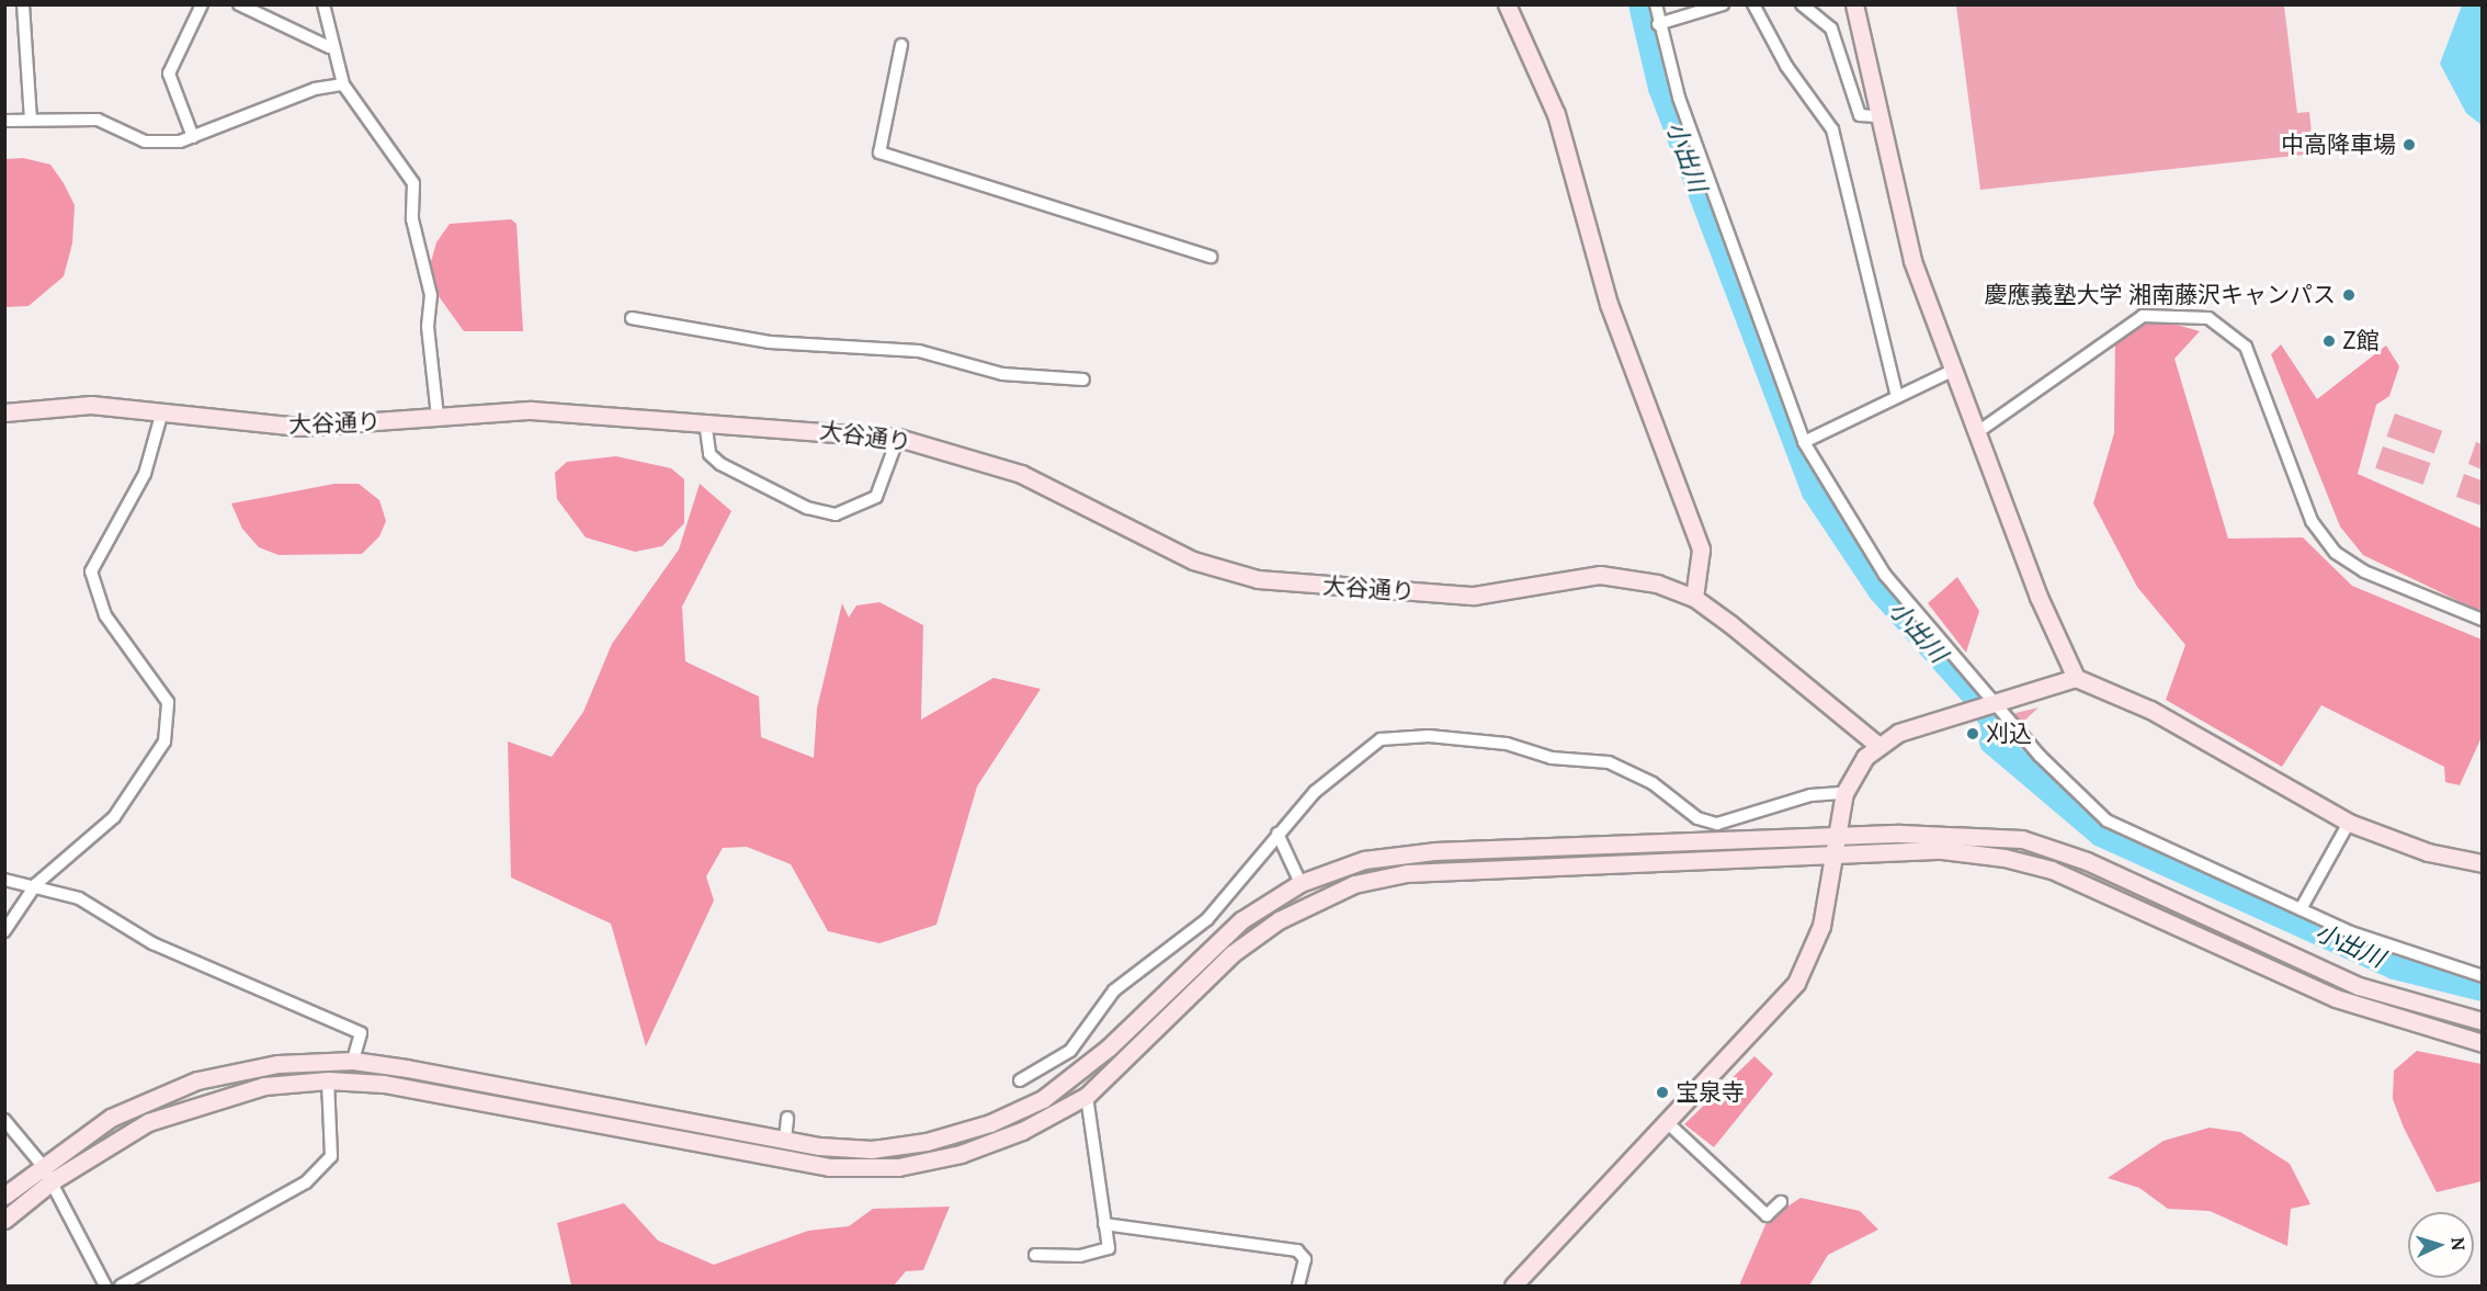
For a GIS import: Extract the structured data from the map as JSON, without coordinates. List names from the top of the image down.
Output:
{
  "streets": {
    "street": ["大谷通り"]
  },
  "water": ["小出川"],
  "places": [
    "中高降車場",
    "慶應義塾大学 湘南藤沢キャンパス",
    "Ζ館",
    "刈込",
    "宝泉寺"
  ],
  "north": "right"
}
